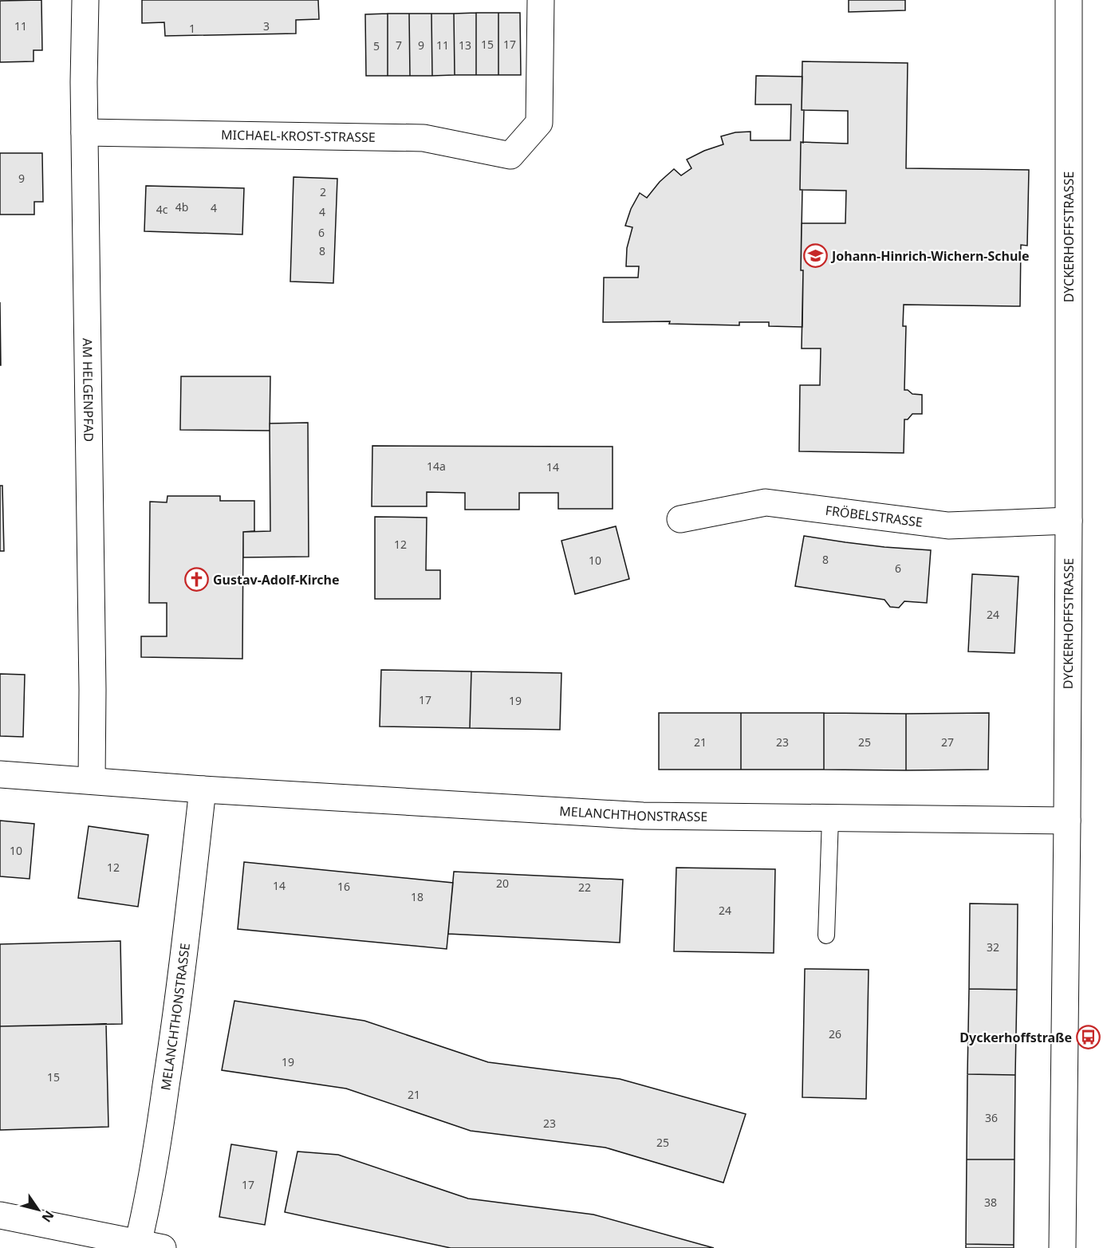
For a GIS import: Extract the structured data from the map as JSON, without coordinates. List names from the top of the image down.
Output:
{
  "streets": {
    "street": [
      "MICHAEL-KROST-STRASSE",
      "DYCKERHOFFSTRASSE",
      "AM HELGENPFAD",
      "FRÖBELSTRASSE",
      "MELANCHTHONSTRASSE"
    ]
  },
  "crossings": [
    ["MICHAEL-KROST-STRASSE", "AM HELGENPFAD"],
    ["DYCKERHOFFSTRASSE", "FRÖBELSTRASSE"],
    ["DYCKERHOFFSTRASSE", "MELANCHTHONSTRASSE"],
    ["AM HELGENPFAD", "MELANCHTHONSTRASSE"]
  ],
  "places": {
    "school or university": ["Johann-Hinrich-Wichern-Schule"],
    "church": ["Gustav-Adolf-Kirche"],
    "bus stop": ["Dyckerhoffstraße"]
  },
  "house_numbers": [
    "11",
    "3",
    "1",
    "15",
    "17",
    "7",
    "9",
    "11",
    "13",
    "5",
    "9",
    "2",
    "4b",
    "4",
    "4c",
    "4",
    "6",
    "8",
    "14a",
    "14",
    "12",
    "8",
    "10",
    "6",
    "24",
    "17",
    "19",
    "21",
    "23",
    "25",
    "27",
    "10",
    "12",
    "20",
    "14",
    "16",
    "22",
    "18",
    "24",
    "32",
    "26",
    "19",
    "15",
    "21",
    "36",
    "23",
    "25",
    "17",
    "38"
  ],
  "north": "bottom right"
}
